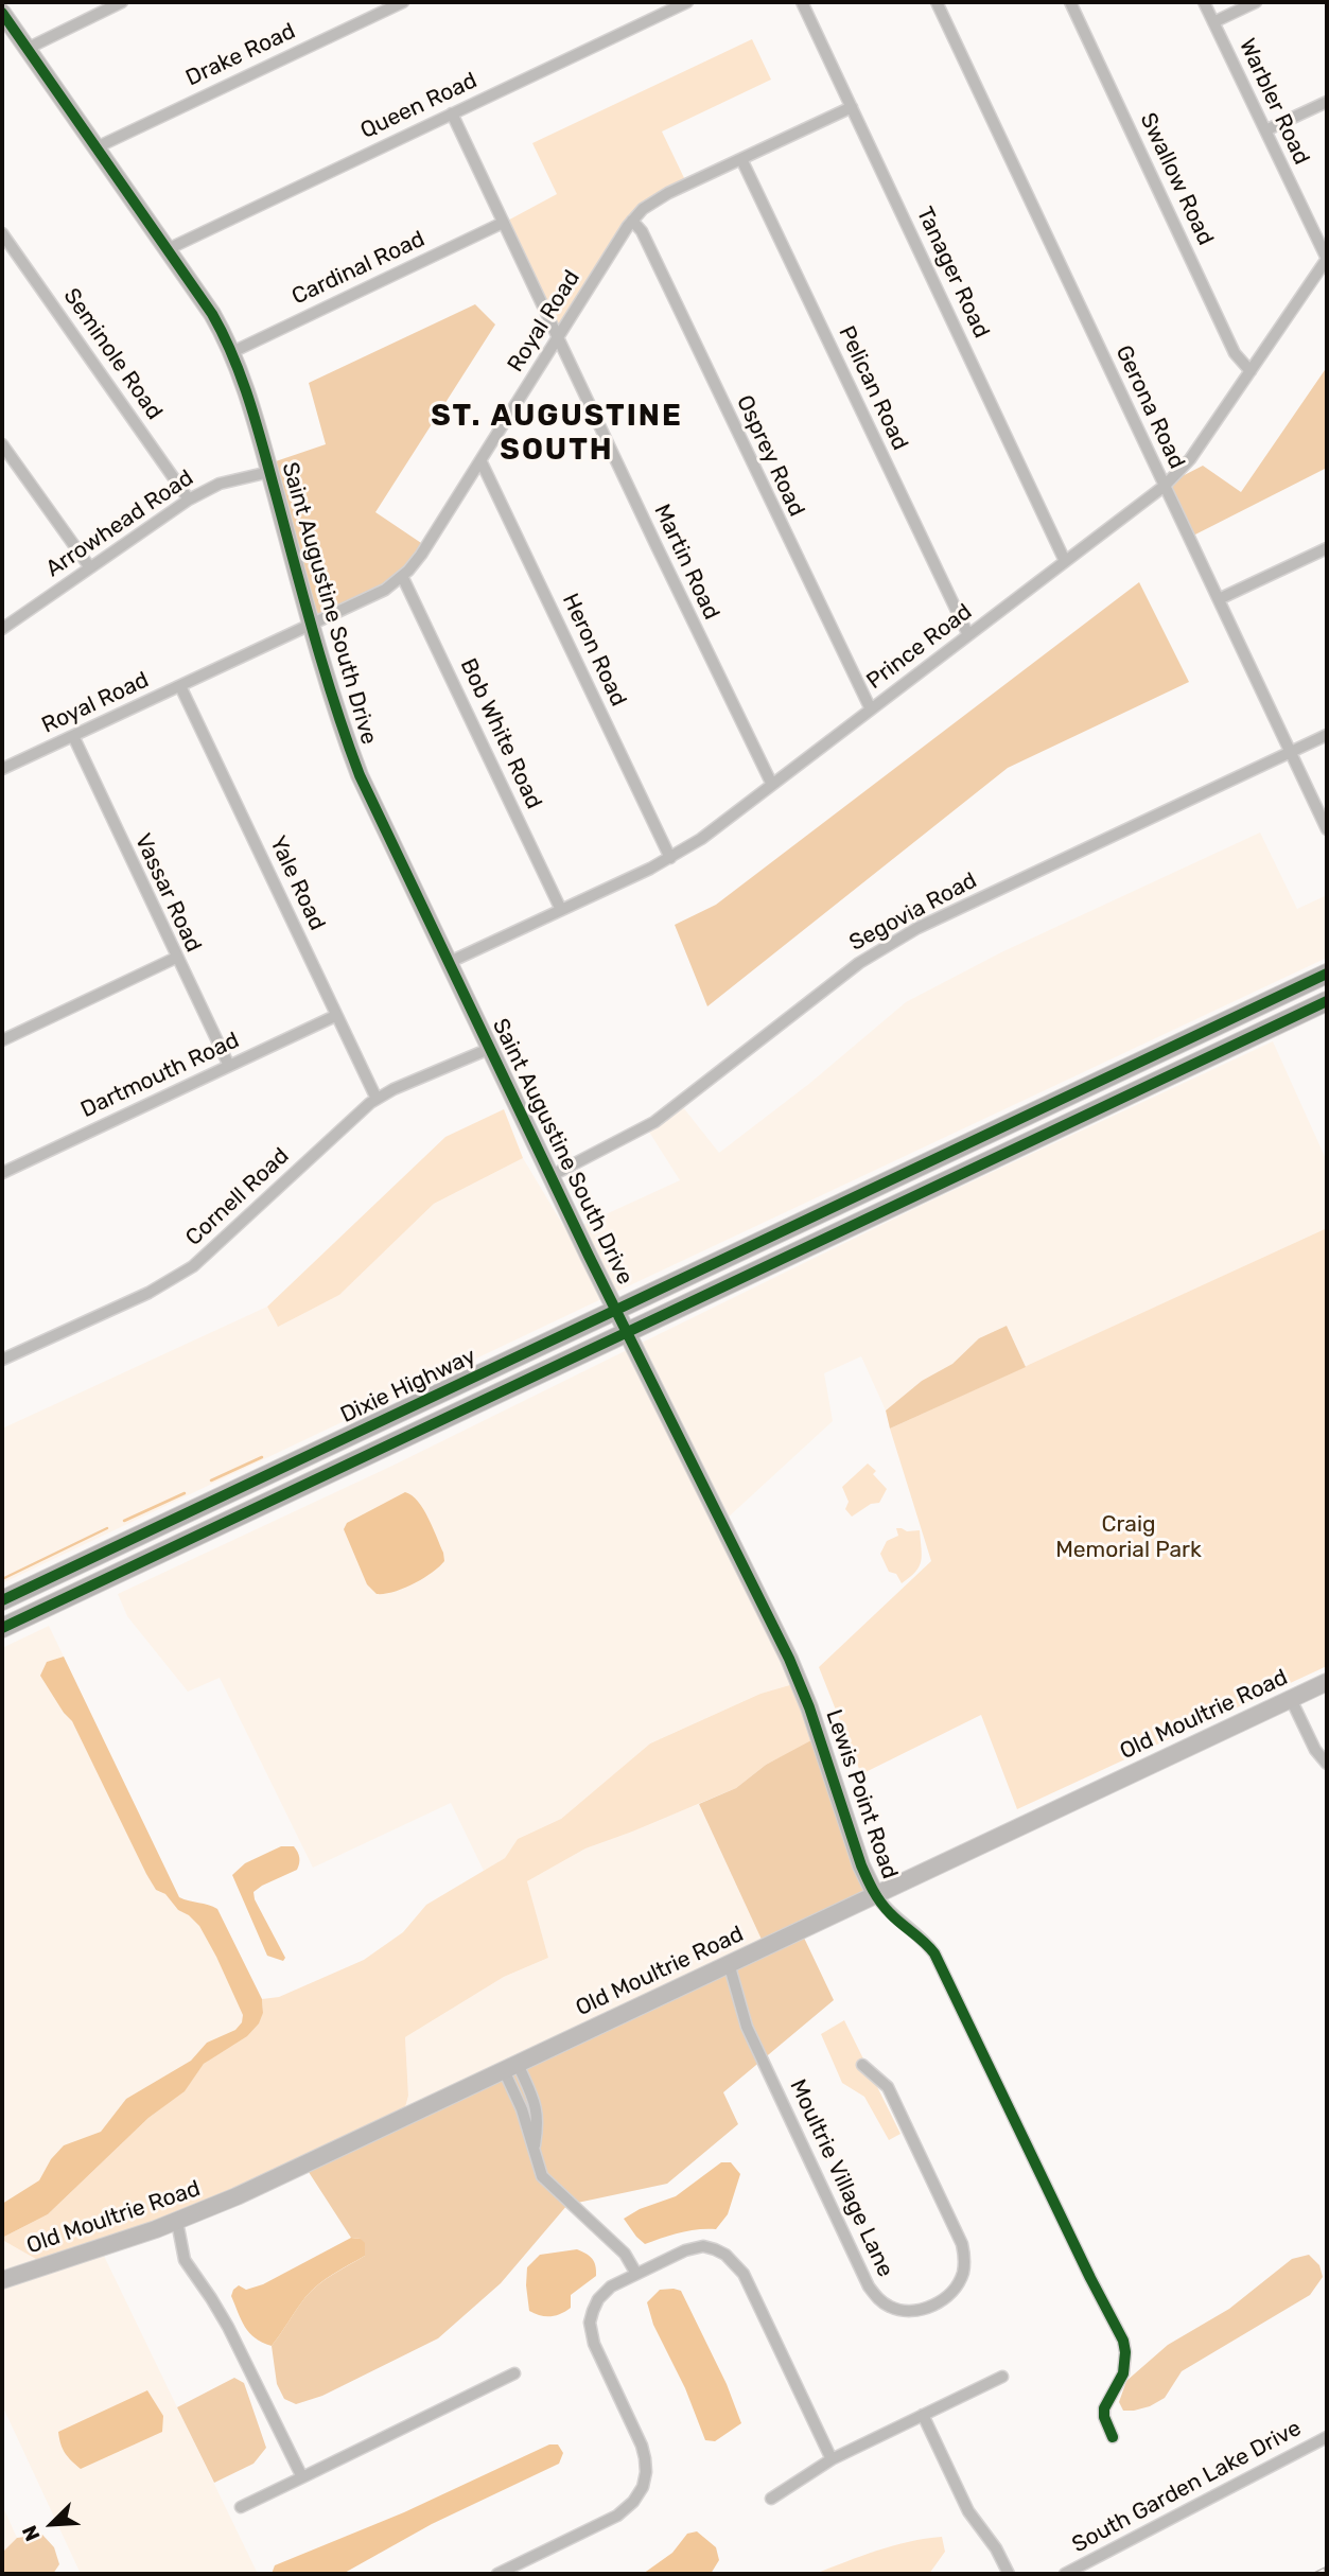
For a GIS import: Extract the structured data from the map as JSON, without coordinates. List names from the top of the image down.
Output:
{
  "streets": {
    "main road": ["Dixie Highway"],
    "street": [
      "Drake Road",
      "Warbler Road",
      "Queen Road",
      "Swallow Road",
      "Cardinal Road",
      "Tanager Road",
      "Royal Road",
      "Seminole Road",
      "Pelican Road",
      "Gerona Road",
      "Osprey Road",
      "Arrowhead Road",
      "Martin Road",
      "Saint Augustine South Drive",
      "Prince Road",
      "Heron Road",
      "Bob White Road",
      "Yale Road",
      "Vassar Road",
      "Segovia Road",
      "Dartmouth Road",
      "Cornell Road",
      "Old Moultrie Road",
      "Lewis Point Road",
      "Moultrie Village Lane",
      "South Garden Lake Drive"
    ]
  },
  "crossings": [
    ["Drake Road", "Saint Augustine South Drive"],
    ["Warbler Road", "Prince Road"],
    ["Queen Road", "Martin Road"],
    ["Queen Road", "Saint Augustine South Drive"],
    ["Swallow Road", "Prince Road"],
    ["Cardinal Road", "Martin Road"],
    ["Cardinal Road", "Saint Augustine South Drive"],
    ["Tanager Road", "Royal Road"],
    ["Tanager Road", "Prince Road"],
    ["Royal Road", "Pelican Road"],
    ["Royal Road", "Osprey Road"],
    ["Royal Road", "Martin Road"],
    ["Royal Road", "Saint Augustine South Drive"],
    ["Royal Road", "Heron Road"],
    ["Royal Road", "Bob White Road"],
    ["Royal Road", "Yale Road"],
    ["Royal Road", "Vassar Road"],
    ["Seminole Road", "Arrowhead Road"],
    ["Pelican Road", "Prince Road"],
    ["Gerona Road", "Prince Road"],
    ["Gerona Road", "Segovia Road"],
    ["Osprey Road", "Prince Road"],
    ["Arrowhead Road", "Saint Augustine South Drive"],
    ["Martin Road", "Prince Road"],
    ["Saint Augustine South Drive", "Prince Road"],
    ["Saint Augustine South Drive", "Segovia Road"],
    ["Saint Augustine South Drive", "Cornell Road"],
    ["Saint Augustine South Drive", "Dixie Highway"],
    ["Saint Augustine South Drive", "Lewis Point Road"],
    ["Prince Road", "Heron Road"],
    ["Prince Road", "Bob White Road"],
    ["Yale Road", "Dartmouth Road"],
    ["Yale Road", "Cornell Road"],
    ["Vassar Road", "Dartmouth Road"],
    ["Dixie Highway", "Lewis Point Road"],
    ["Old Moultrie Road", "Lewis Point Road"],
    ["Old Moultrie Road", "Moultrie Village Lane"]
  ],
  "districts": ["ST. AUGUSTINE SOUTH"],
  "parks": ["Craig Memorial Park"],
  "north": "bottom left"
}
